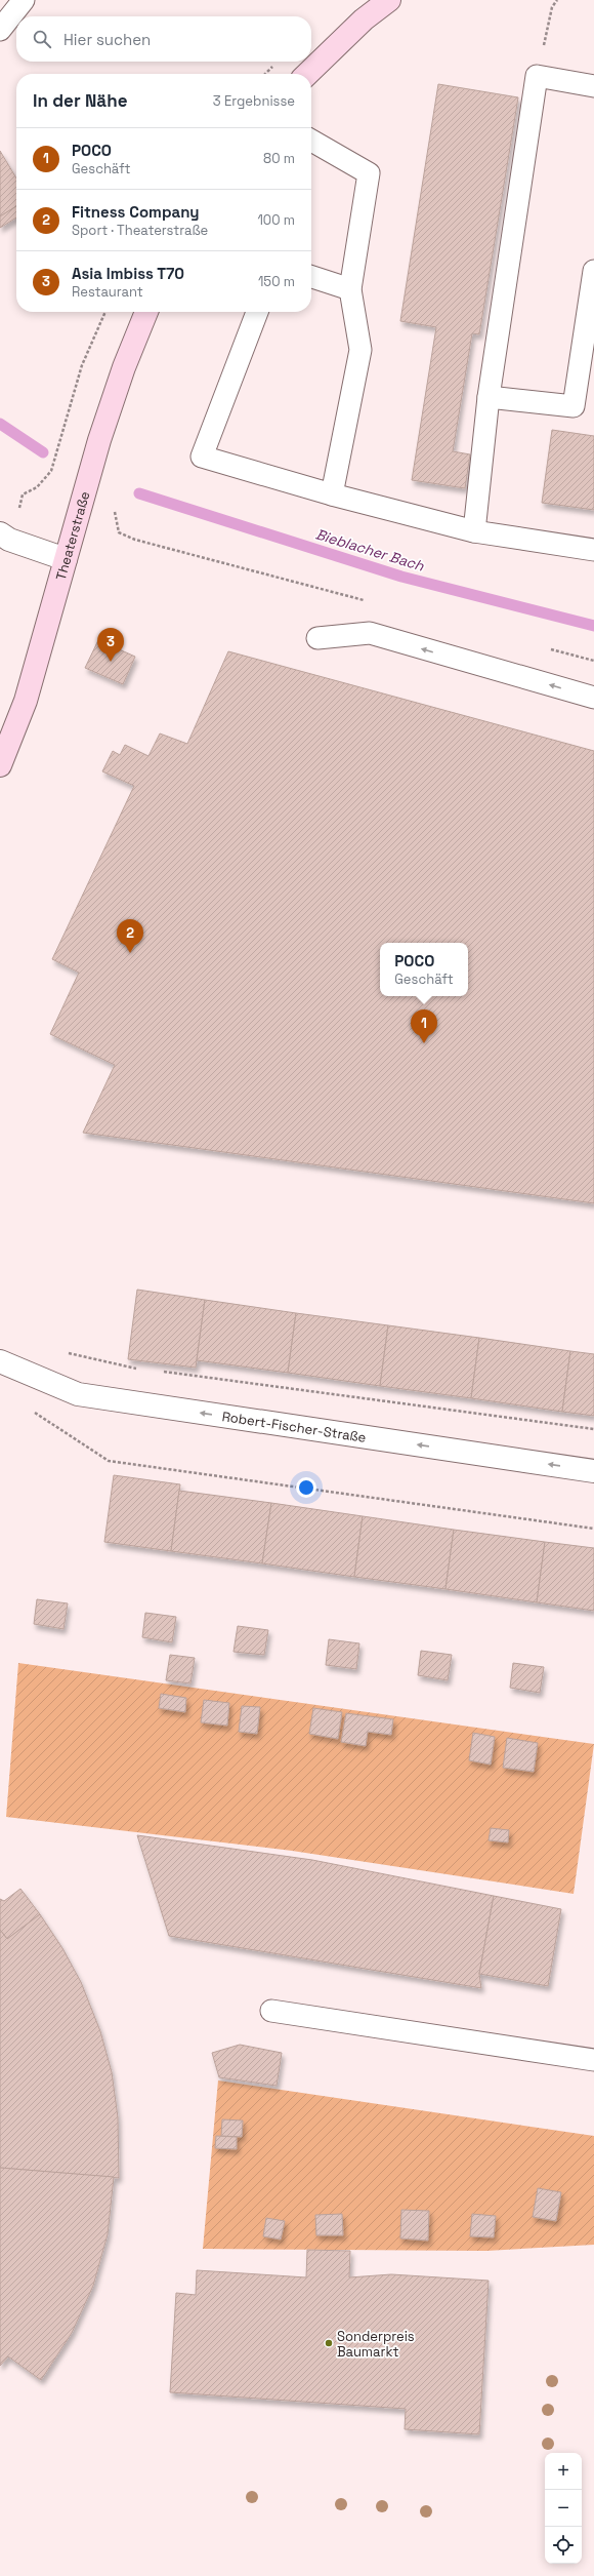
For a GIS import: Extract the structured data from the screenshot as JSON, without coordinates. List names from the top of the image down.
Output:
{
  "streets": {
    "main road": ["Theaterstraße"],
    "street": ["Robert-Fischer-Straße"]
  },
  "one_way": ["Robert-Fischer-Straße"],
  "water": ["Bieblacher Bach"],
  "places": ["Sonderpreis Baumarkt"],
  "page": {
    "search": "Hier suchen",
    "heading": ["In der Nähe", "3 Ergebnisse"],
    "list": [
      {
        "mark": "1",
        "name": "POCO",
        "note": "Geschäft",
        "value": "80 m"
      },
      {
        "mark": "2",
        "name": "Fitness Company",
        "note": "Sport · Theaterstraße",
        "value": "100 m"
      },
      {
        "mark": "3",
        "name": "Asia Imbiss T70",
        "note": "Restaurant",
        "value": "150 m"
      }
    ],
    "pins": ["3", "2", "1"],
    "popup": ["POCO", "Geschäft"],
    "map_buttons": ["+", "−"]
  }
}
